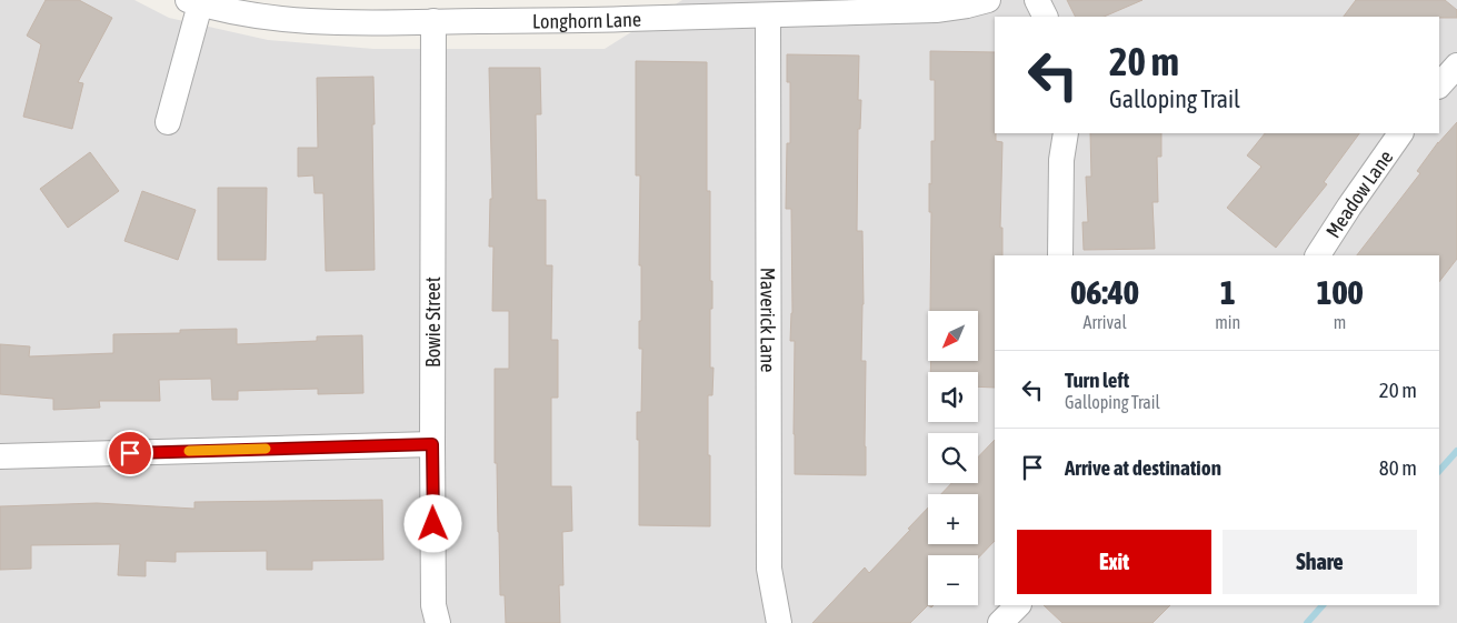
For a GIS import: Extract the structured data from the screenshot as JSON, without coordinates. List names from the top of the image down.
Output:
{
  "streets": {
    "street": [
      "Longhorn Lane",
      "Meadow Lane",
      "Maverick Lane",
      "Bowie Street"
    ]
  },
  "crossings": [
    ["Longhorn Lane", "Maverick Lane"],
    ["Longhorn Lane", "Bowie Street"]
  ],
  "north": "bottom left",
  "page": {
    "turn": ["20 m", "Galloping Trail"],
    "eta": [
      "06:40",
      "Arrival",
      "1",
      "min",
      "100",
      "m"
    ],
    "map_buttons": ["+", "−"],
    "list": [
      {
        "name": "Turn left",
        "note": "Galloping Trail",
        "value": "20 m"
      },
      {
        "name": "Arrive at destination",
        "value": "80 m"
      }
    ],
    "buttons": ["Exit", "Share"]
  }
}
